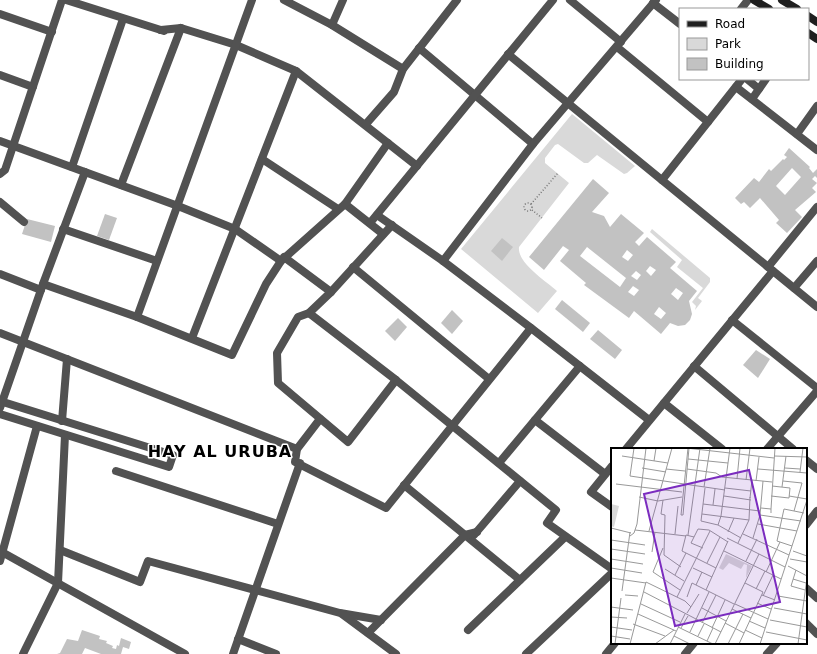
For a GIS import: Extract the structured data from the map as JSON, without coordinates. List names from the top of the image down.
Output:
{
  "districts": ["HAY AL URUBA"],
  "legend": ["Road", "Park", "Building"]
}
